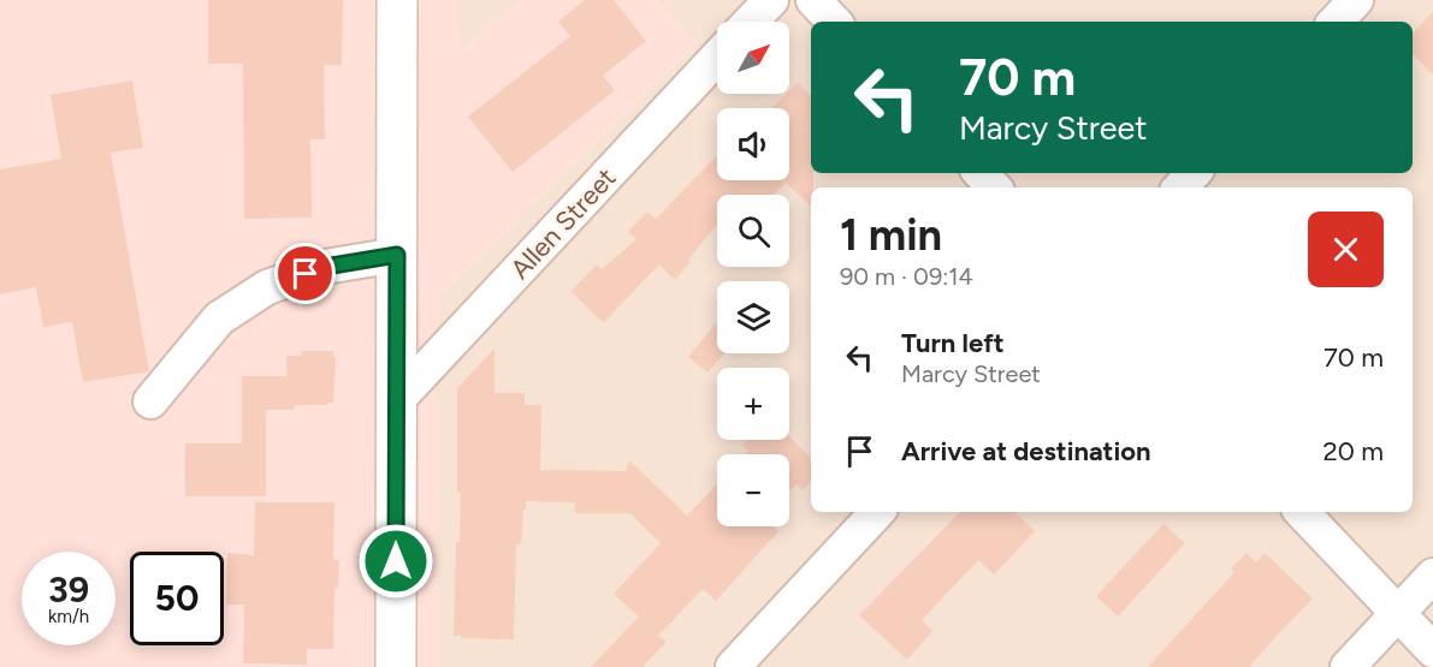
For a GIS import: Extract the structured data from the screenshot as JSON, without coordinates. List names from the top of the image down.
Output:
{
  "streets": {
    "street": ["Allen Street"]
  },
  "north": "top right",
  "page": {
    "map_buttons": ["+", "−"],
    "turn": ["70 m", "Marcy Street"],
    "heading": ["1 min", "90 m · 09:14"],
    "list": [
      {
        "name": "Turn left",
        "note": "Marcy Street",
        "value": "70 m"
      },
      {
        "name": "Arrive at destination",
        "value": "20 m"
      }
    ],
    "speed": "39 km/h",
    "limit": "50"
  }
}
